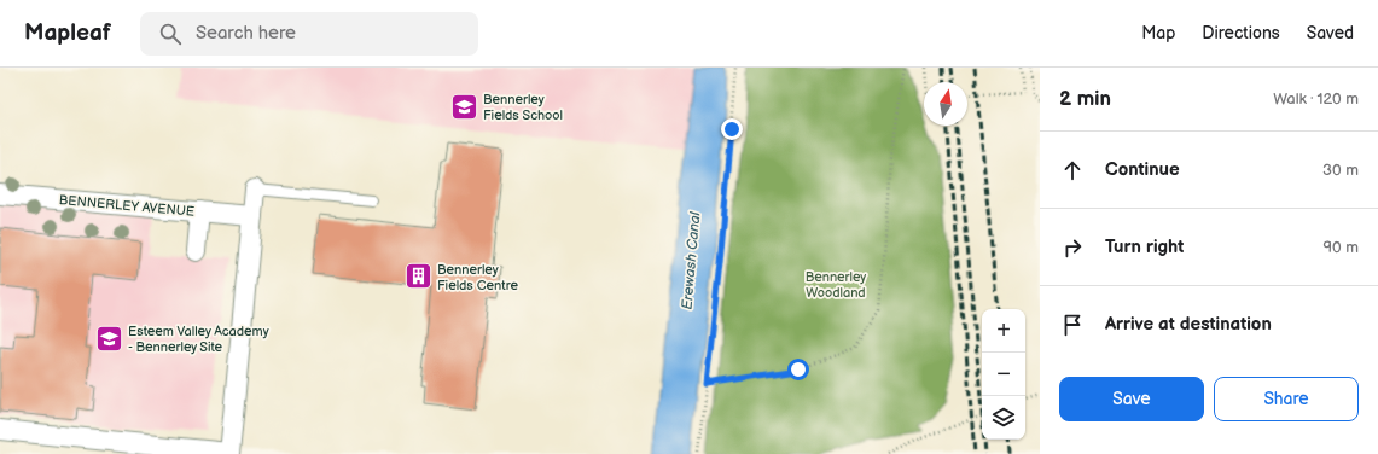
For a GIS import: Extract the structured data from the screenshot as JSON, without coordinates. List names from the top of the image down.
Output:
{
  "streets": {
    "street": ["BENNERLEY AVENUE"]
  },
  "water": ["Erewash Canal"],
  "parks": ["Bennerley Woodland"],
  "places": {
    "school or university": ["Bennerley Fields School", "Esteem Valley Academy - Bennerley Site"],
    "building": ["Bennerley Fields Centre"]
  },
  "north": "top",
  "page": {
    "header": "Mapleaf",
    "search": "Search here",
    "nav": ["Map", "Directions", "Saved"],
    "heading": ["2 min", "Walk · 120 m"],
    "list": [
      ["Continue", "30 m"],
      ["Turn right", "90 m"],
      "Arrive at destination"
    ],
    "map_buttons": ["+", "−"],
    "buttons": ["Save", "Share"]
  }
}
